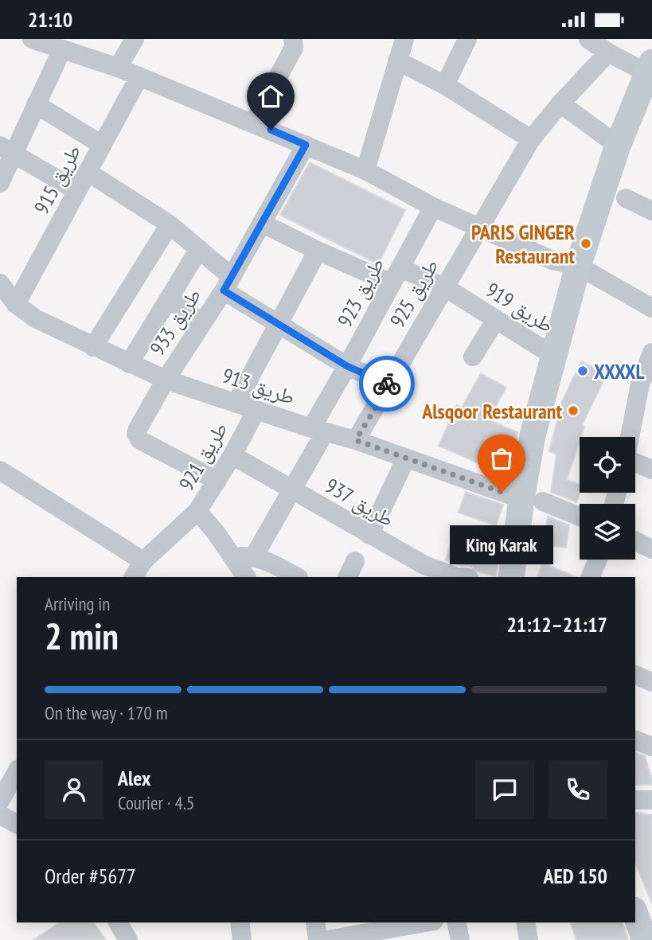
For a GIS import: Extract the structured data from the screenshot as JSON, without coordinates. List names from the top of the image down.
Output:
{
  "streets": {
    "street": [
      "طريق 915",
      "طريق 923",
      "طريق 925",
      "طريق 919",
      "طريق 933",
      "طريق 913",
      "طريق 921",
      "طريق 937"
    ]
  },
  "crossings": [
    ["طريق 915", "طريق 913"],
    ["طريق 923", "طريق 919"],
    ["طريق 923", "طريق 933"],
    ["طريق 923", "طريق 913"],
    ["طريق 923", "طريق 937"],
    ["طريق 925", "طريق 919"],
    ["طريق 925", "طريق 933"],
    ["طريق 925", "طريق 913"],
    ["طريق 919", "طريق 921"],
    ["طريق 933", "طريق 913"],
    ["طريق 933", "طريق 921"],
    ["طريق 913", "طريق 921"],
    ["طريق 921", "طريق 937"]
  ],
  "places": [
    "PARIS GINGER Restaurant",
    "XXXXL",
    "Alsqoor Restaurant",
    "King Karak"
  ],
  "page": {
    "status": "21:10",
    "bubble": "King Karak",
    "heading": ["2 min", "Arriving in", "21:12–21:17"],
    "panel": [
      "Alex",
      "Courier · 4.5",
      "Order #5677",
      "AED 150"
    ],
    "bar": "On the way · 170 m"
  }
}
